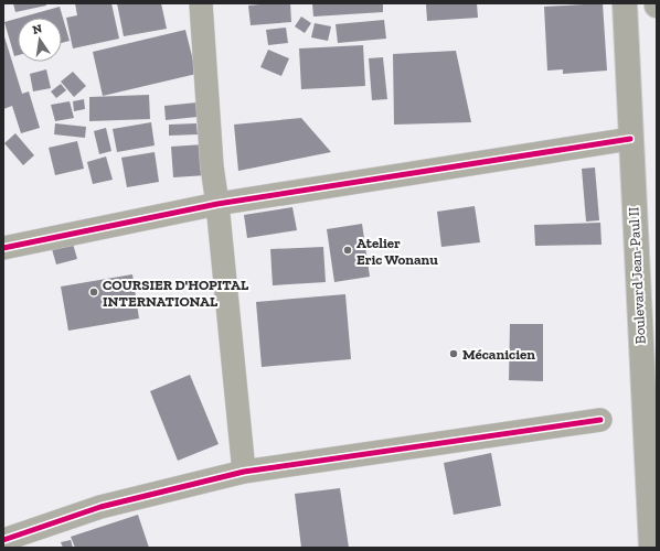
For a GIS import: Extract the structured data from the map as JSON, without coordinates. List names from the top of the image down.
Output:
{
  "streets": {
    "main road": ["Boulevard Jean-Paul II"]
  },
  "places": ["Atelier Eric Wonanu", "COURSIER D'HOPITAL INTERNATIONAL", "Mécanicien"],
  "north": "top"
}
